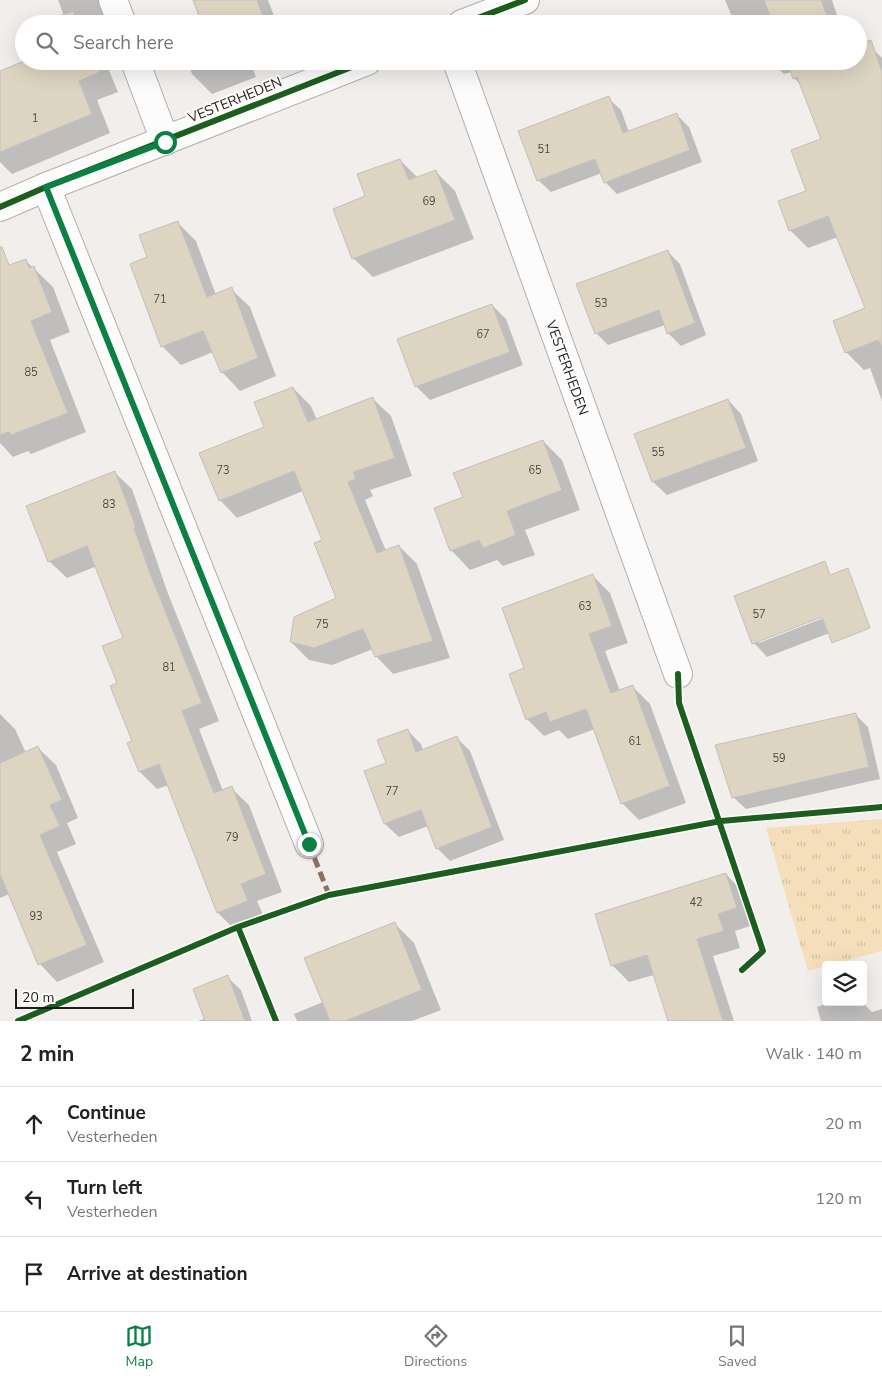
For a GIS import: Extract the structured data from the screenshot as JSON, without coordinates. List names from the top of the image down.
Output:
{
  "streets": {
    "street": ["VESTERHEDEN"]
  },
  "house_numbers": [
    "1",
    "51",
    "69",
    "71",
    "53",
    "67",
    "85",
    "55",
    "73",
    "65",
    "83",
    "63",
    "57",
    "75",
    "81",
    "61",
    "59",
    "77",
    "79",
    "42",
    "93"
  ],
  "scale_bar": "20 m",
  "page": {
    "search": "Search here",
    "scale": "20 m",
    "heading": ["2 min", "Walk · 140 m"],
    "list": [
      ["Continue", "Vesterheden", "20 m"],
      ["Turn left", "Vesterheden", "120 m"],
      "Arrive at destination"
    ],
    "nav": ["Map", "Directions", "Saved"]
  }
}
